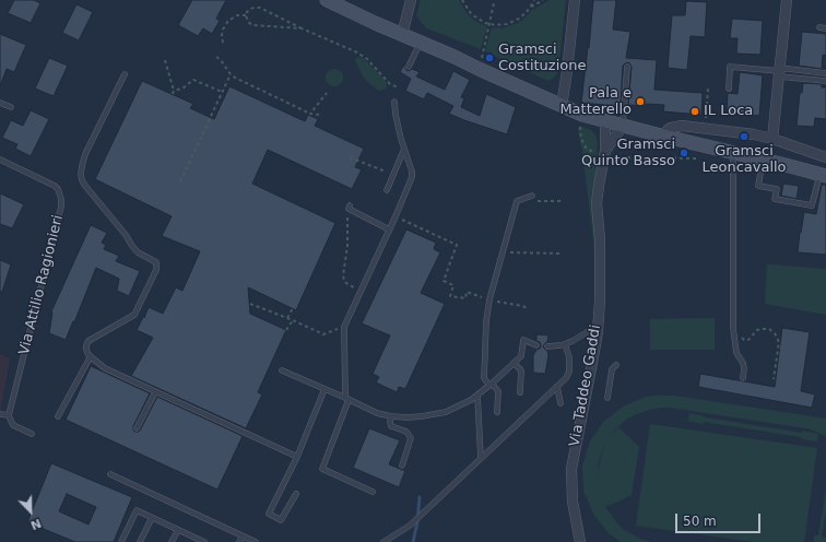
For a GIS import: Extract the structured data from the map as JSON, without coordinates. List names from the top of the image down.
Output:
{
  "streets": {
    "street": ["Via Taddeo Gaddi"],
    "lane": ["Via Attilio Ragionieri"]
  },
  "places": [
    "Gramsci Costituzione",
    "Pala e Matterello",
    "IL Loca",
    "Gramsci Leoncavallo",
    "Gramsci Quinto Basso"
  ],
  "scale_bar": "50 m",
  "north": "bottom right"
}
